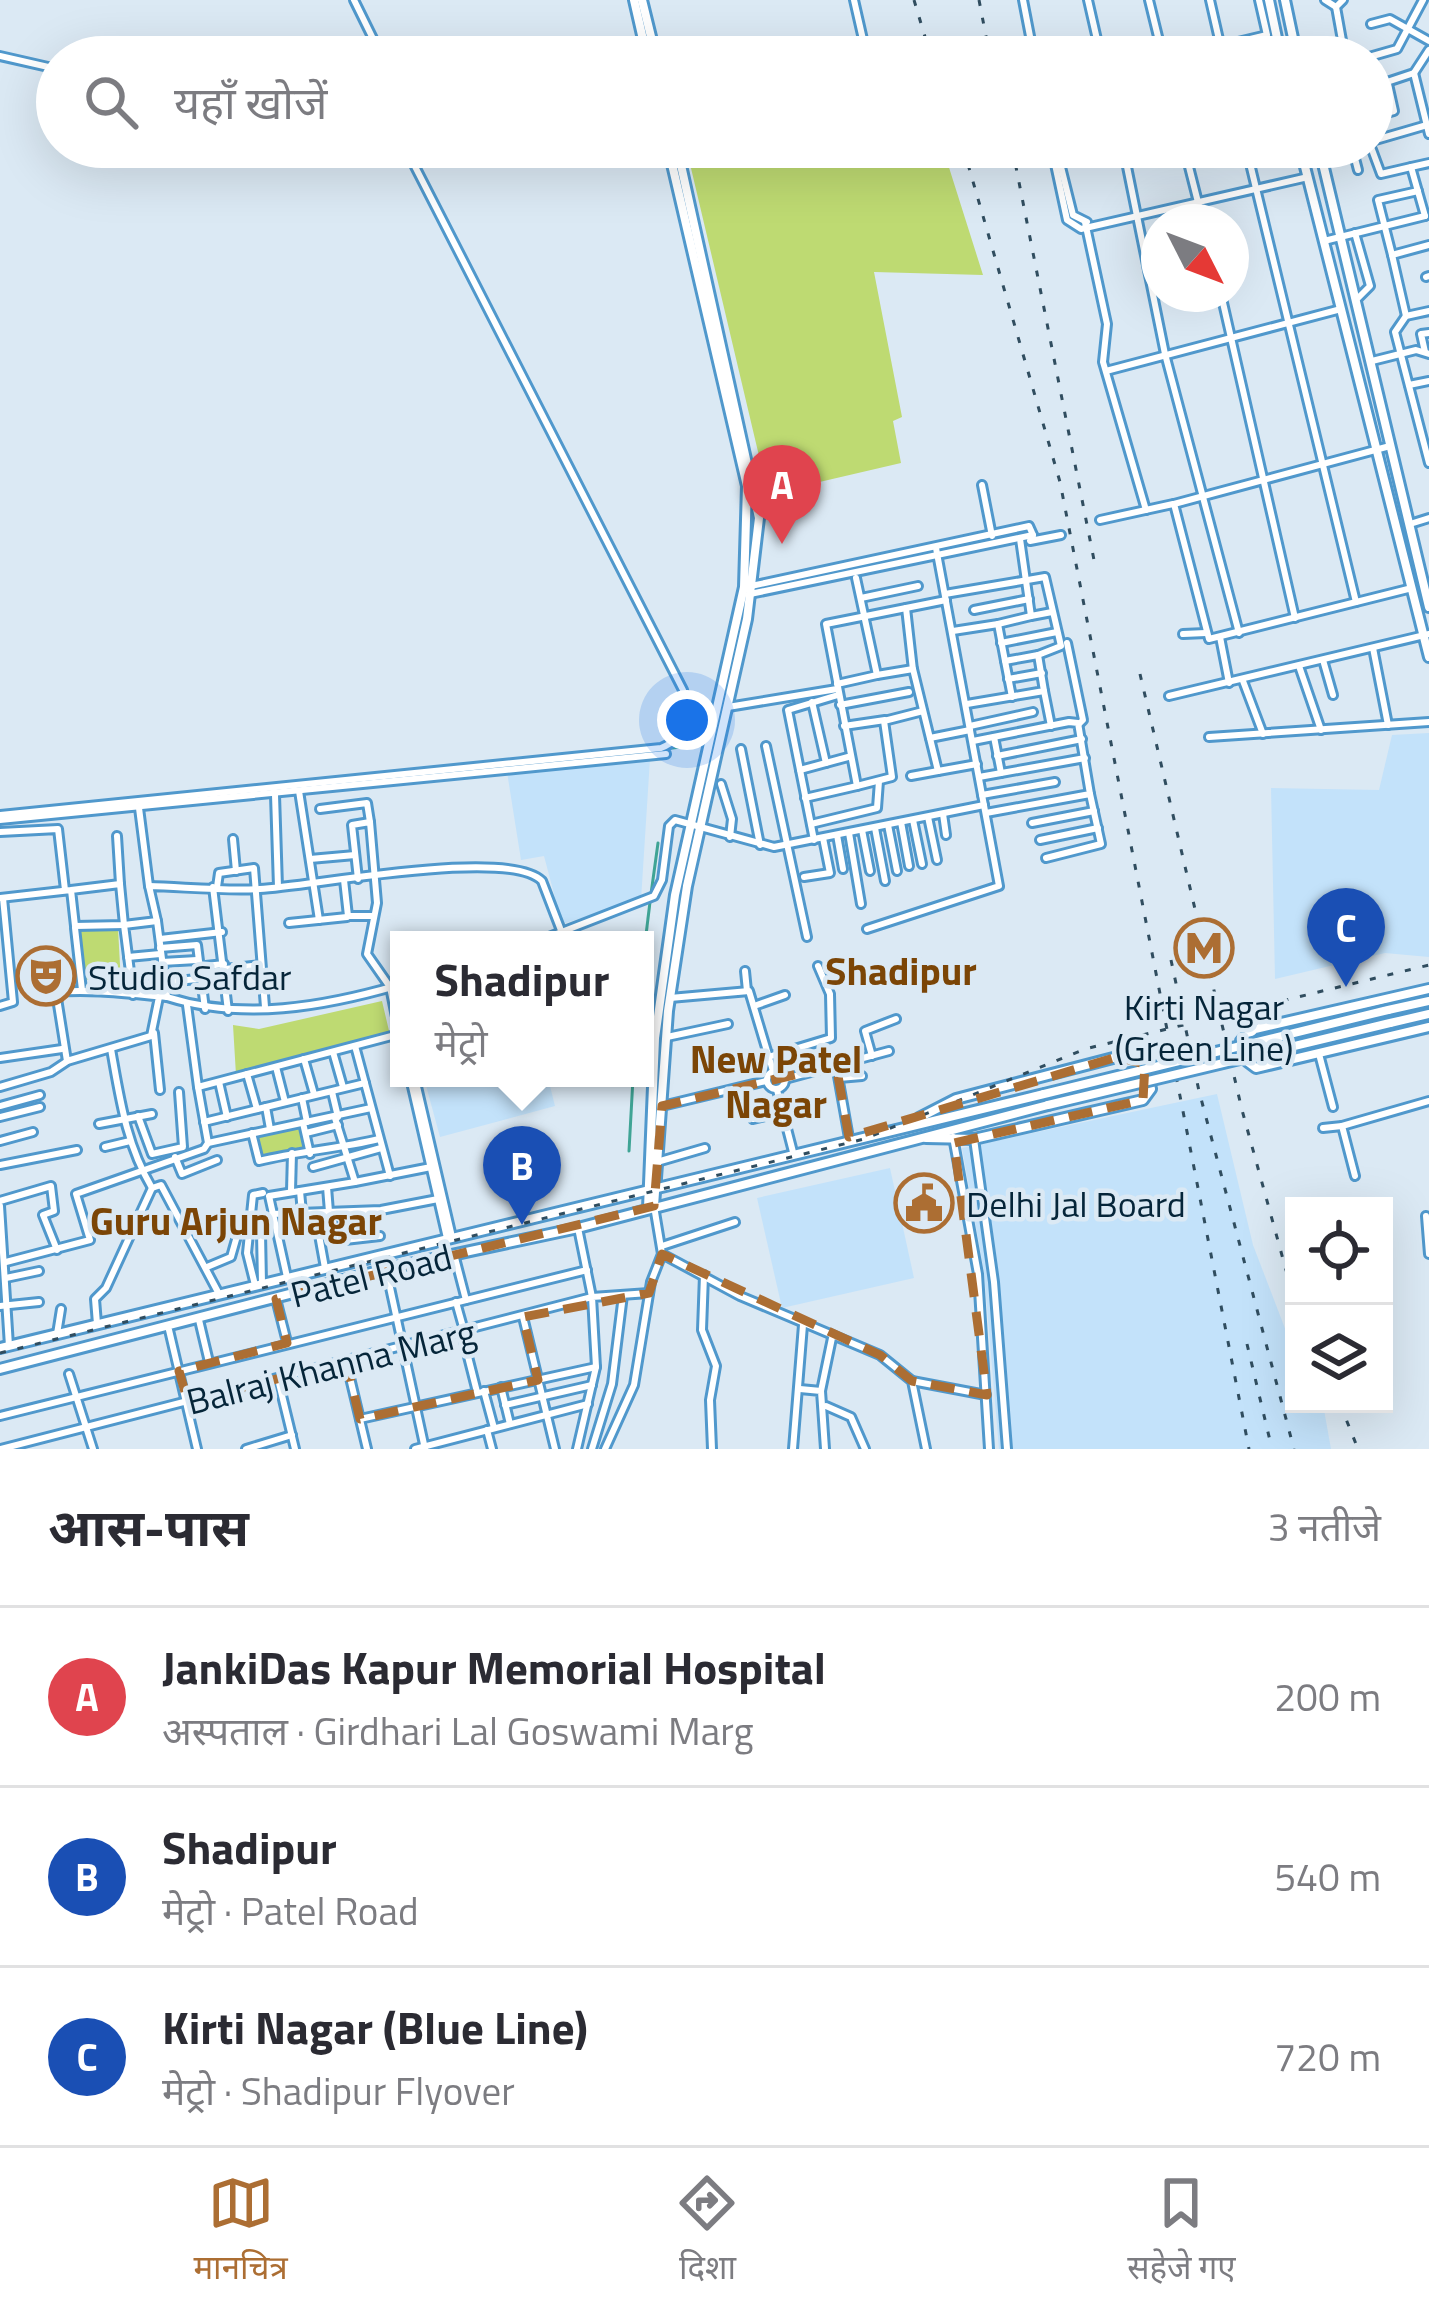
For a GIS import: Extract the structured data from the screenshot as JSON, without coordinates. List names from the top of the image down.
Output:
{
  "streets": {
    "main road": ["Patel Road"],
    "street": ["Balraj Khanna Marg"]
  },
  "districts": ["Shadipur", "New Patel Nagar", "Guru Arjun Nagar"],
  "places": {
    "metro station": ["Kirti Nagar (Green Line)"],
    "theatre": ["Studio Safdar"],
    "public building": ["Delhi Jal Board"]
  },
  "north": "bottom right",
  "page": {
    "search": "यहाँ खोजें",
    "pins": ["A", "C", "B"],
    "popup": ["Shadipur", "मेट्रो"],
    "heading": ["आस-पास", "3 नतीजे"],
    "list": [
      {
        "mark": "A",
        "name": "JankiDas Kapur Memorial Hospital",
        "note": "अस्पताल · Girdhari Lal Goswami Marg",
        "value": "200 m"
      },
      {
        "mark": "B",
        "name": "Shadipur",
        "note": "मेट्रो · Patel Road",
        "value": "540 m"
      },
      {
        "mark": "C",
        "name": "Kirti Nagar (Blue Line)",
        "note": "मेट्रो · Shadipur Flyover",
        "value": "720 m"
      }
    ],
    "nav": ["मानचित्र", "दिशा", "सहेजे गए"]
  }
}
